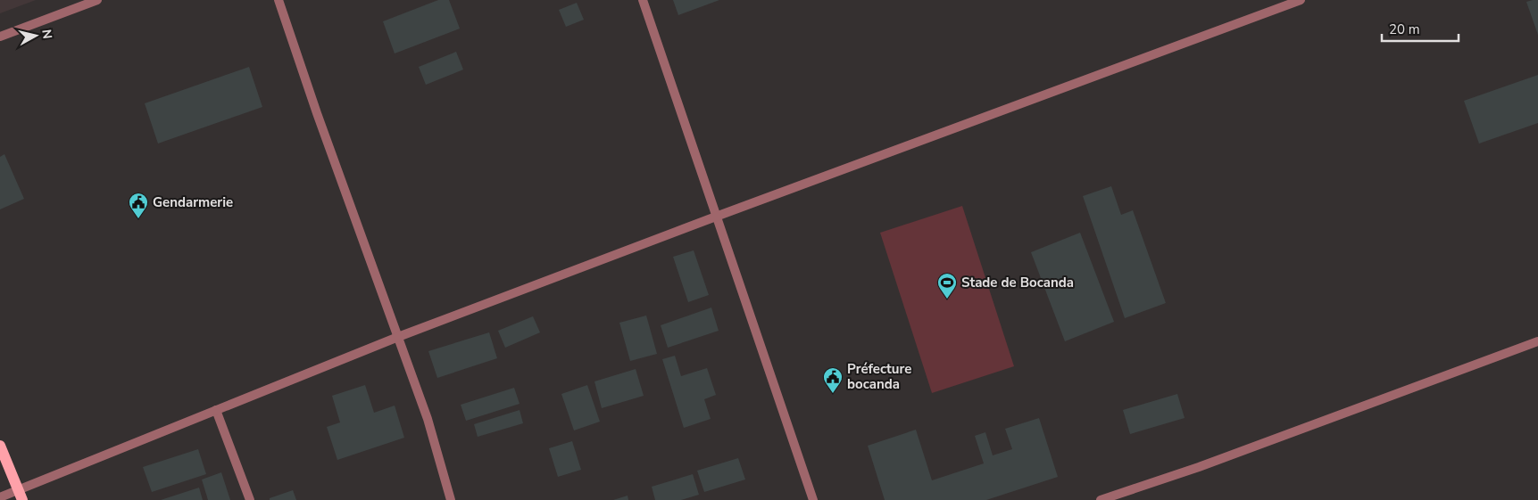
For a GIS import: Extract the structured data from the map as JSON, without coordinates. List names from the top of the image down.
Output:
{
  "places": {
    "public building": ["Gendarmerie", "Préfecture bocanda"],
    "sports": ["Stade de Bocanda"]
  },
  "scale_bar": "20 m",
  "north": "right"
}
